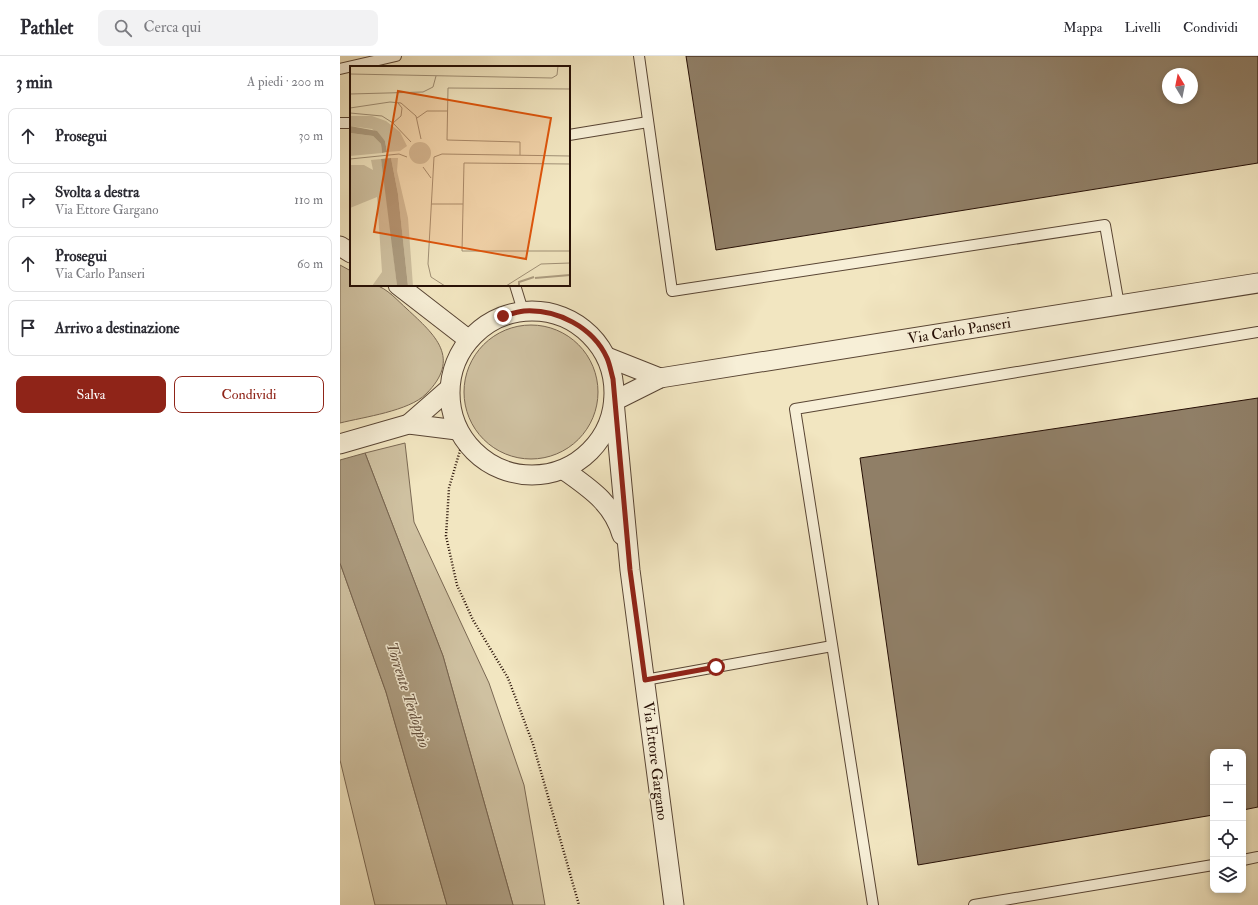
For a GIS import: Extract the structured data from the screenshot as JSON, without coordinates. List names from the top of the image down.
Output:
{
  "streets": {
    "street": ["Via Carlo Panseri", "Via Ettore Gargano"]
  },
  "crossings": [
    ["Via Carlo Panseri", "Via Ettore Gargano"]
  ],
  "water": ["Torrente Terdoppio"],
  "north": "top",
  "page": {
    "header": "Pathlet",
    "search": "Cerca qui",
    "nav": ["Mappa", "Livelli", "Condividi"],
    "heading": ["3 min", "A piedi · 200 m"],
    "list": [
      ["Prosegui", "30 m"],
      ["Svolta a destra", "Via Ettore Gargano", "110 m"],
      ["Prosegui", "Via Carlo Panseri", "60 m"],
      "Arrivo a destinazione"
    ],
    "buttons": ["Salva", "Condividi"],
    "map_buttons": ["+", "−"]
  }
}
